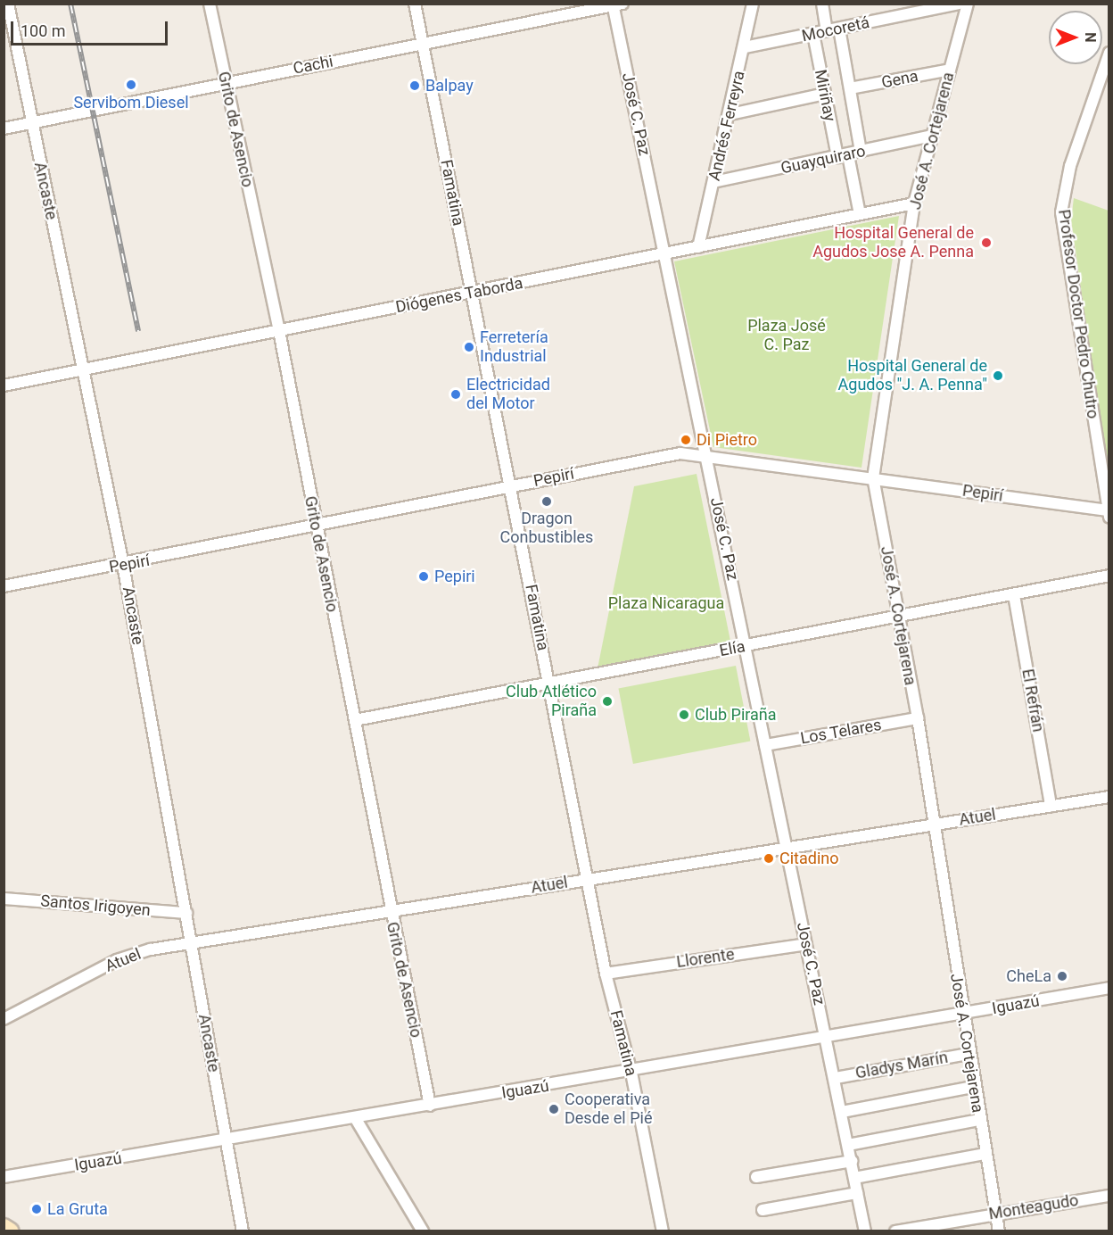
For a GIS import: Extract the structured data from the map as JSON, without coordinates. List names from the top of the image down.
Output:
{
  "streets": {
    "street": [
      "Mocoretá",
      "Cachi",
      "Gena",
      "Miriñay",
      "José C. Paz",
      "Andrés Ferreyra",
      "Grito de Asencio",
      "José A. Cortejarena",
      "Guayquiraro",
      "Ancaste",
      "Famatina",
      "Diógenes Taborda",
      "Profesor Doctor Pedro Chutro",
      "Pepirí",
      "Elía",
      "El Refrán",
      "Los Telares",
      "Atuel",
      "Santos Irigoyen",
      "Llorente",
      "Iguazú",
      "Gladys Marín",
      "Monteagudo"
    ]
  },
  "crossings": [
    ["Mocoretá", "Miriñay"],
    ["Mocoretá", "Andrés Ferreyra"],
    ["Cachi", "José C. Paz"],
    ["Cachi", "Grito de Asencio"],
    ["Cachi", "Ancaste"],
    ["Cachi", "Famatina"],
    ["Gena", "Miriñay"],
    ["Gena", "José A. Cortejarena"],
    ["Miriñay", "Guayquiraro"],
    ["Miriñay", "Diógenes Taborda"],
    ["José C. Paz", "Diógenes Taborda"],
    ["José C. Paz", "Pepirí"],
    ["José C. Paz", "Elía"],
    ["José C. Paz", "Los Telares"],
    ["José C. Paz", "Atuel"],
    ["José C. Paz", "Llorente"],
    ["José C. Paz", "Iguazú"],
    ["José C. Paz", "Gladys Marín"],
    ["Andrés Ferreyra", "Guayquiraro"],
    ["Andrés Ferreyra", "Diógenes Taborda"],
    ["Grito de Asencio", "Diógenes Taborda"],
    ["Grito de Asencio", "Pepirí"],
    ["Grito de Asencio", "Elía"],
    ["Grito de Asencio", "Atuel"],
    ["Grito de Asencio", "Iguazú"],
    ["José A. Cortejarena", "Guayquiraro"],
    ["José A. Cortejarena", "Diógenes Taborda"],
    ["José A. Cortejarena", "Pepirí"],
    ["José A. Cortejarena", "Elía"],
    ["José A. Cortejarena", "Los Telares"],
    ["José A. Cortejarena", "Atuel"],
    ["José A. Cortejarena", "Iguazú"],
    ["José A. Cortejarena", "Gladys Marín"],
    ["José A. Cortejarena", "Monteagudo"],
    ["Ancaste", "Diógenes Taborda"],
    ["Ancaste", "Pepirí"],
    ["Ancaste", "Atuel"],
    ["Ancaste", "Santos Irigoyen"],
    ["Ancaste", "Iguazú"],
    ["Famatina", "Diógenes Taborda"],
    ["Famatina", "Pepirí"],
    ["Famatina", "Elía"],
    ["Famatina", "Atuel"],
    ["Famatina", "Llorente"],
    ["Famatina", "Iguazú"],
    ["Profesor Doctor Pedro Chutro", "Pepirí"],
    ["Elía", "El Refrán"],
    ["El Refrán", "Atuel"]
  ],
  "parks": ["Plaza José C. Paz", "Plaza Nicaragua"],
  "places": [
    "Servibom Diesel",
    "Balpay",
    "Hospital General de Agudos Jose A. Penna",
    "Ferretería Industrial",
    "Hospital General de Agudos \"J. A. Penna\"",
    "Electricidad del Motor",
    "Di Pietro",
    "Dragon Conbustibles",
    "Pepiri",
    "Club Atlético Piraña",
    "Club Piraña",
    "Citadino",
    "CheLa",
    "Cooperativa Desde el Pié",
    "La Gruta"
  ],
  "scale_bar": "100 m",
  "north": "right"
}
